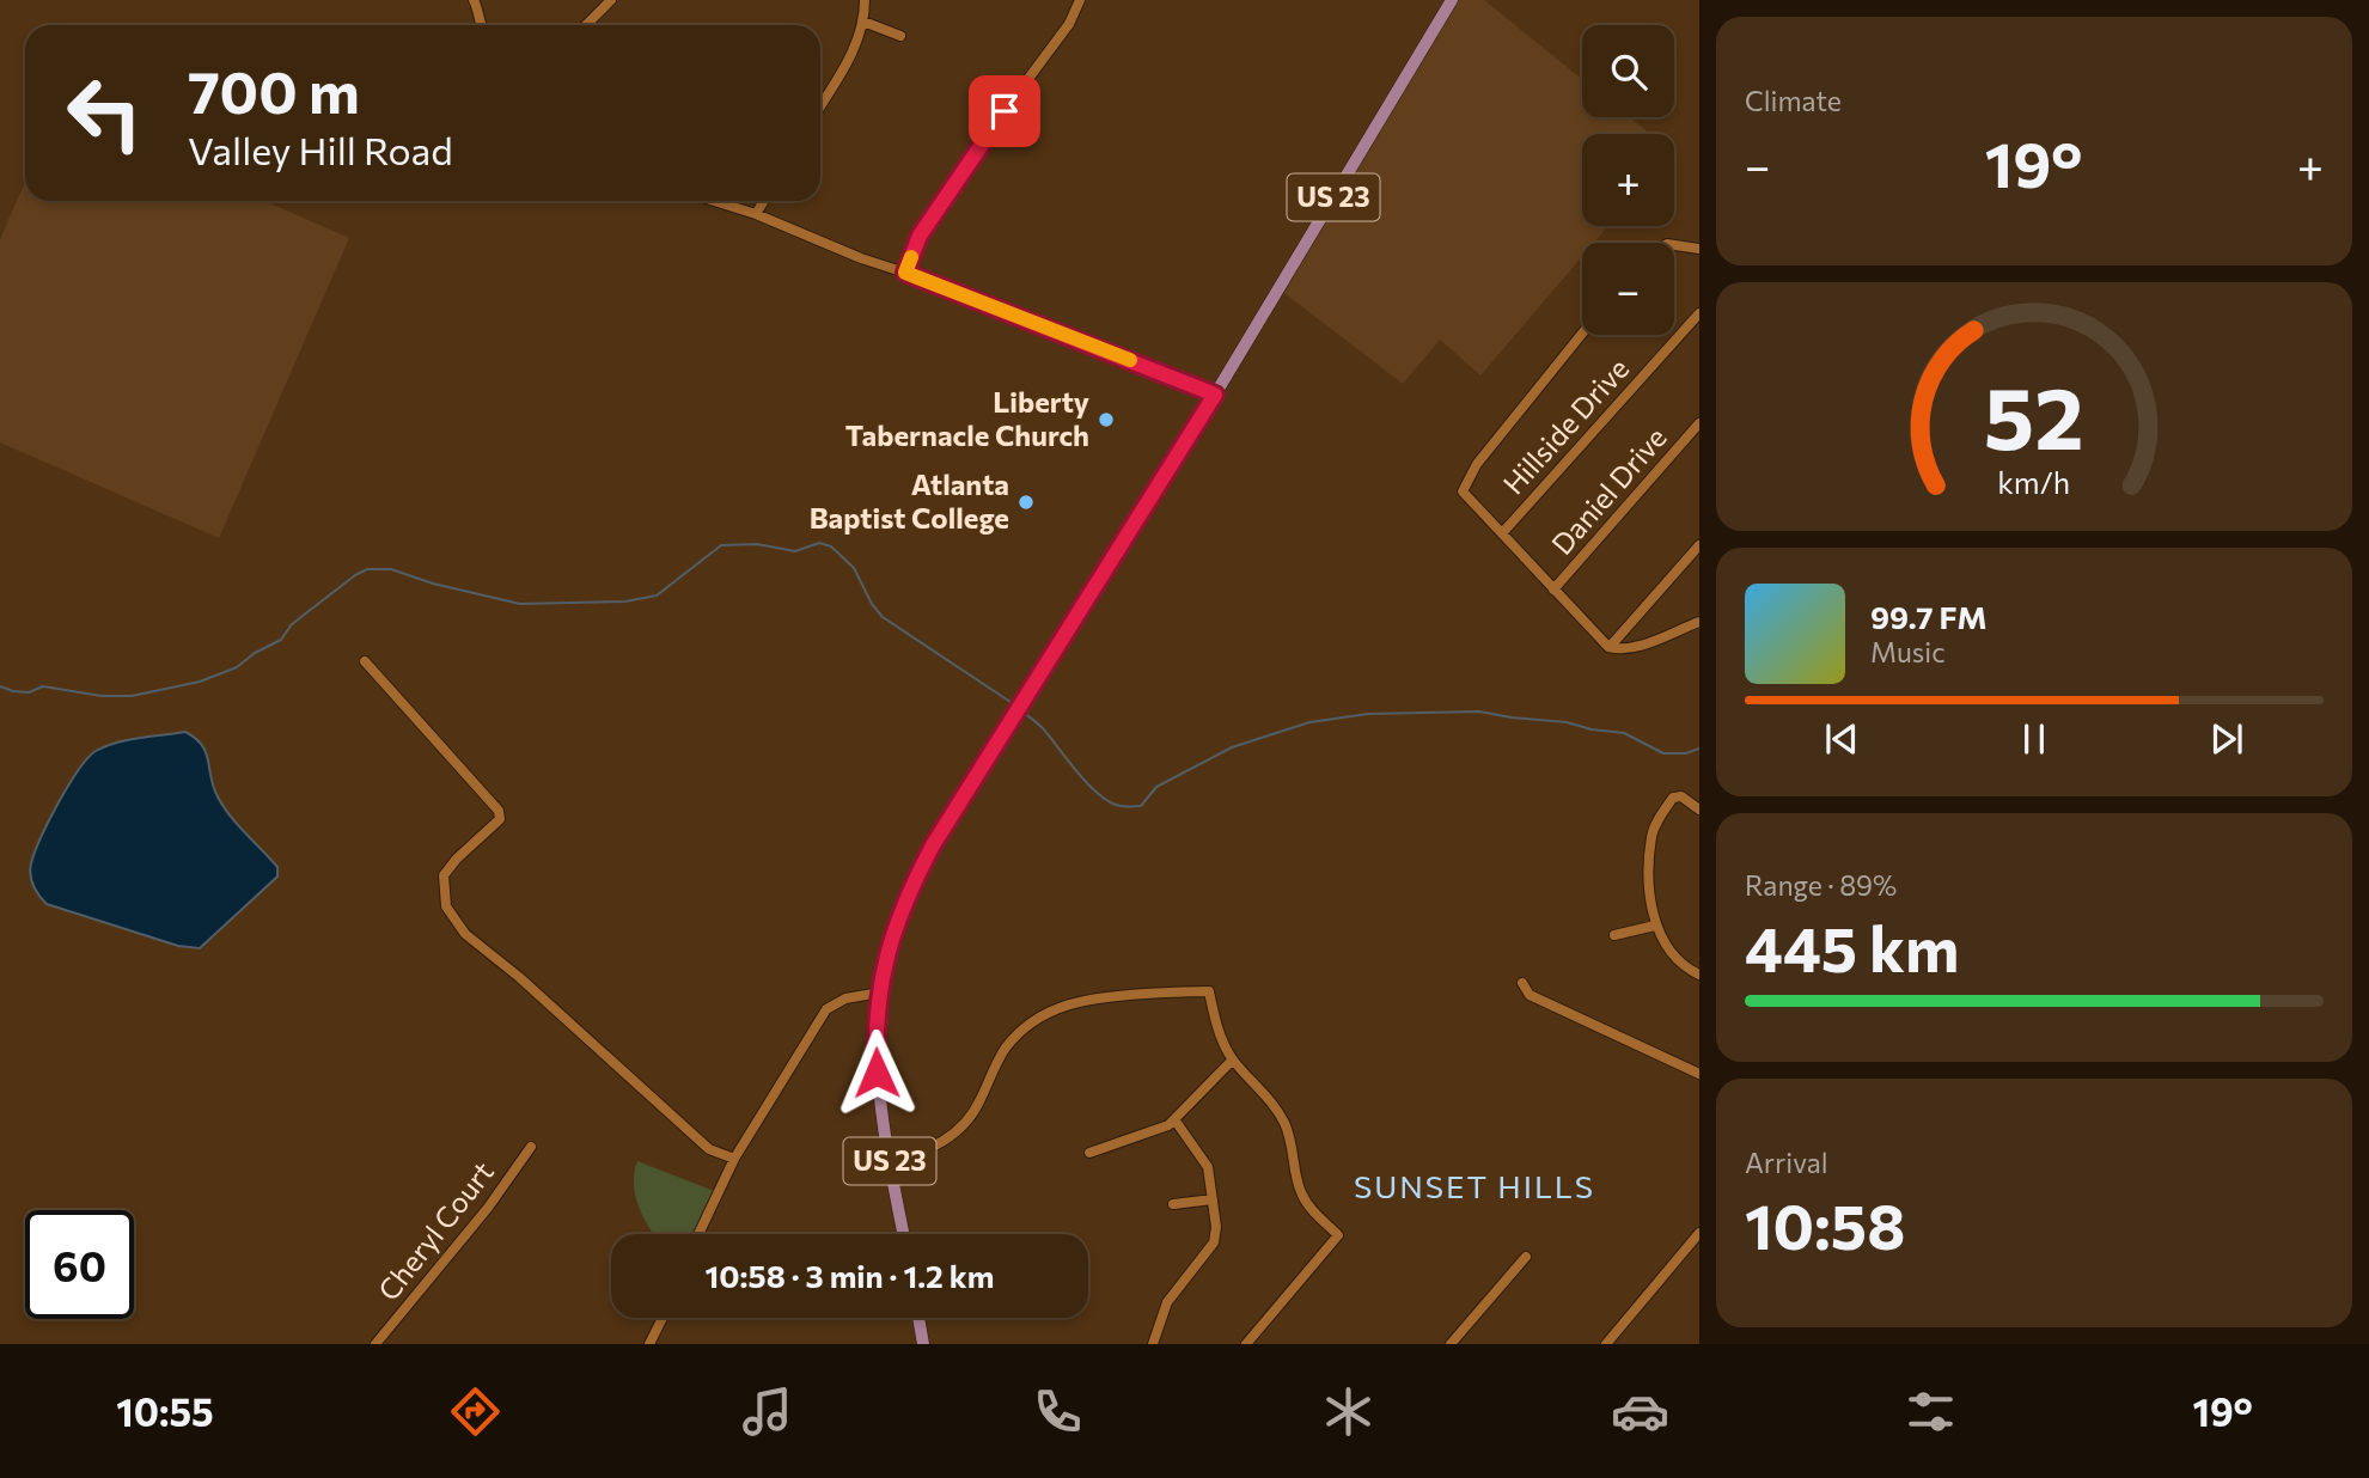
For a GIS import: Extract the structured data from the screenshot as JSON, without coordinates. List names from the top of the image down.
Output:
{
  "streets": {
    "main road": ["US 23"],
    "street": ["Hillside Drive", "Daniel Drive", "Cheryl Court"]
  },
  "districts": ["SUNSET HILLS"],
  "places": ["Liberty Tabernacle Church", "Atlanta Baptist College"],
  "page": {
    "tile": [
      "Climate",
      ["Range · 89%", "445 km"],
      ["Arrival", "10:58"]
    ],
    "map_buttons": ["+", "−"],
    "turn": ["700 m", "Valley Hill Road"],
    "heat": ["−", "19°", "+"],
    "song": ["99.7 FM", "Music"],
    "limit": "60",
    "trip": "10:58 · 3 min · 1.2 km",
    "tabs": ["10:55", "19°"],
    "gauge": ["52", "km/h"]
  }
}
